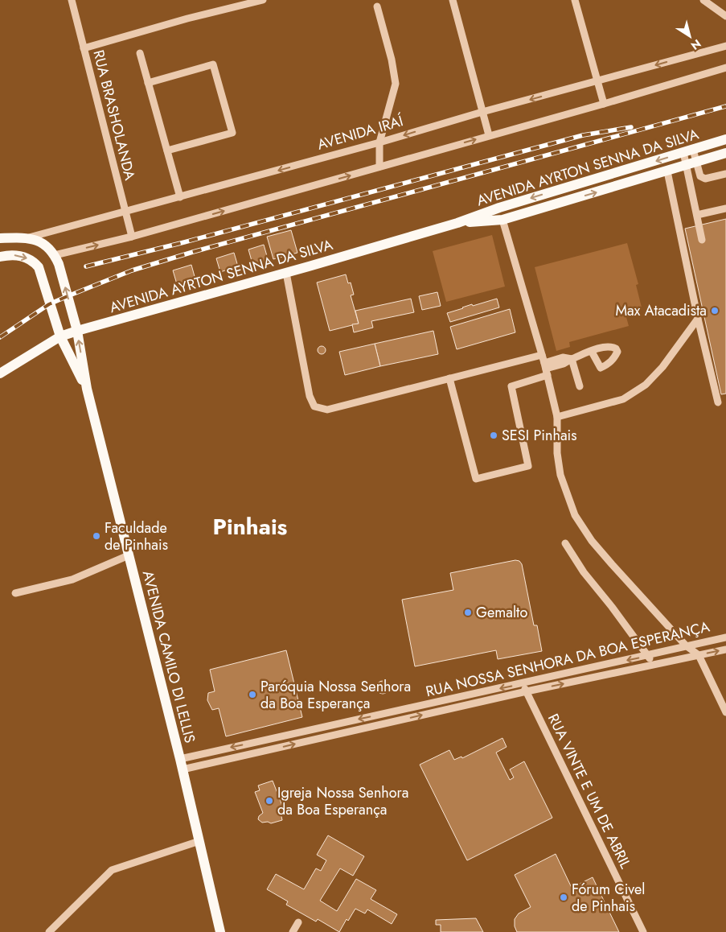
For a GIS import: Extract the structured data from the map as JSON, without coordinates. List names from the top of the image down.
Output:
{
  "streets": {
    "main road": ["AVENIDA IRAÍ", "AVENIDA AYRTON SENNA DA SILVA", "AVENIDA CAMILO DI LELLIS"],
    "street": ["RUA BRASHOLANDA", "RUA NOSSA SENHORA DA BOA ESPERANÇA", "RUA VINTE E UM DE ABRIL"]
  },
  "crossings": [
    ["RUA BRASHOLANDA", "AVENIDA IRAÍ"],
    ["AVENIDA AYRTON SENNA DA SILVA", "AVENIDA CAMILO DI LELLIS"],
    ["AVENIDA CAMILO DI LELLIS", "RUA NOSSA SENHORA DA BOA ESPERANÇA"],
    ["RUA NOSSA SENHORA DA BOA ESPERANÇA", "RUA VINTE E UM DE ABRIL"]
  ],
  "districts": ["Pinhais"],
  "places": [
    "Max Atacadista",
    "SESI Pinhais",
    "Faculdade de Pinhais",
    "Gemalto",
    "Paróquia Nossa Senhora da Boa Esperança",
    "Igreja Nossa Senhora da Boa Esperança",
    "Fórum Civel de Pinhais"
  ],
  "north": "bottom right"
}
